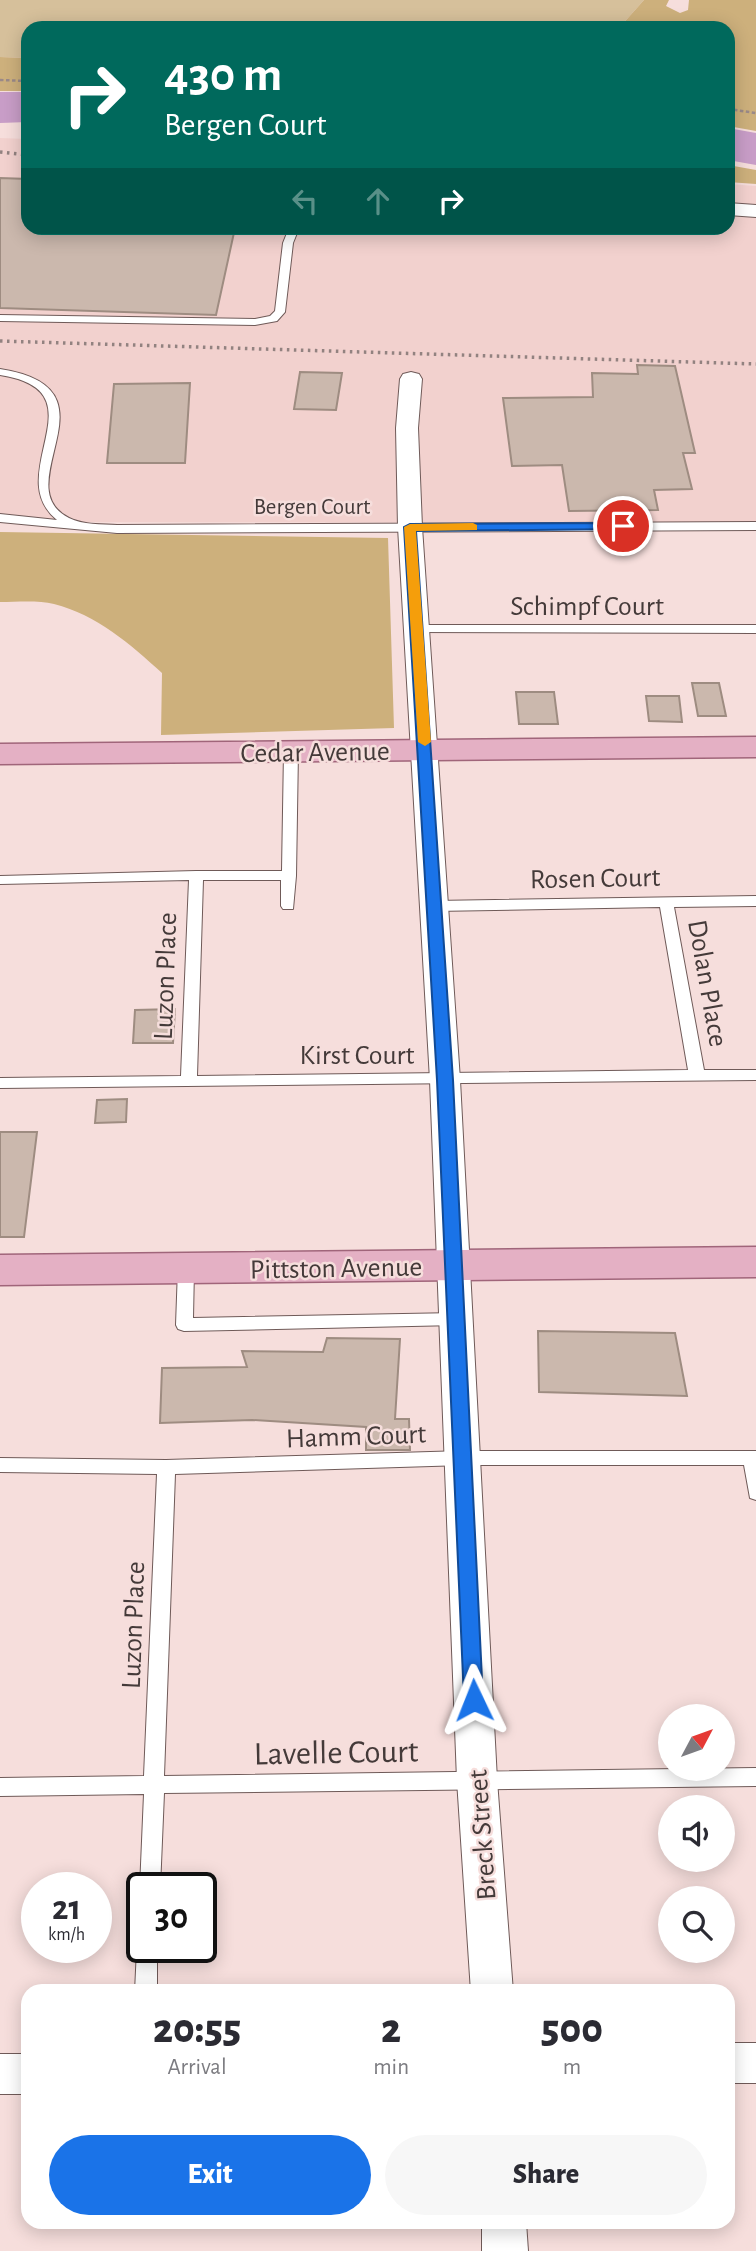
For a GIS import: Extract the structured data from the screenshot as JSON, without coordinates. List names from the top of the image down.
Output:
{
  "streets": {
    "main road": ["Cedar Avenue", "Pittston Avenue"],
    "street": ["Breck Street"],
    "lane": [
      "Bergen Court",
      "Schimpf Court",
      "Rosen Court",
      "Luzon Place",
      "Dolan Place",
      "Kirst Court",
      "Hamm Court",
      "Lavelle Court"
    ]
  },
  "crossings": [
    ["Bergen Court", "Breck Street"],
    ["Schimpf Court", "Breck Street"],
    ["Cedar Avenue", "Breck Street"],
    ["Rosen Court", "Dolan Place"],
    ["Rosen Court", "Breck Street"],
    ["Luzon Place", "Kirst Court"],
    ["Luzon Place", "Hamm Court"],
    ["Luzon Place", "Lavelle Court"],
    ["Dolan Place", "Kirst Court"],
    ["Kirst Court", "Breck Street"],
    ["Pittston Avenue", "Breck Street"],
    ["Hamm Court", "Breck Street"],
    ["Lavelle Court", "Breck Street"]
  ],
  "north": "top right",
  "page": {
    "turn": ["430 m", "Bergen Court"],
    "speed": "21 km/h",
    "limit": "30",
    "eta": [
      "20:55",
      "Arrival",
      "2",
      "min",
      "500",
      "m"
    ],
    "buttons": ["Exit", "Share"]
  }
}
